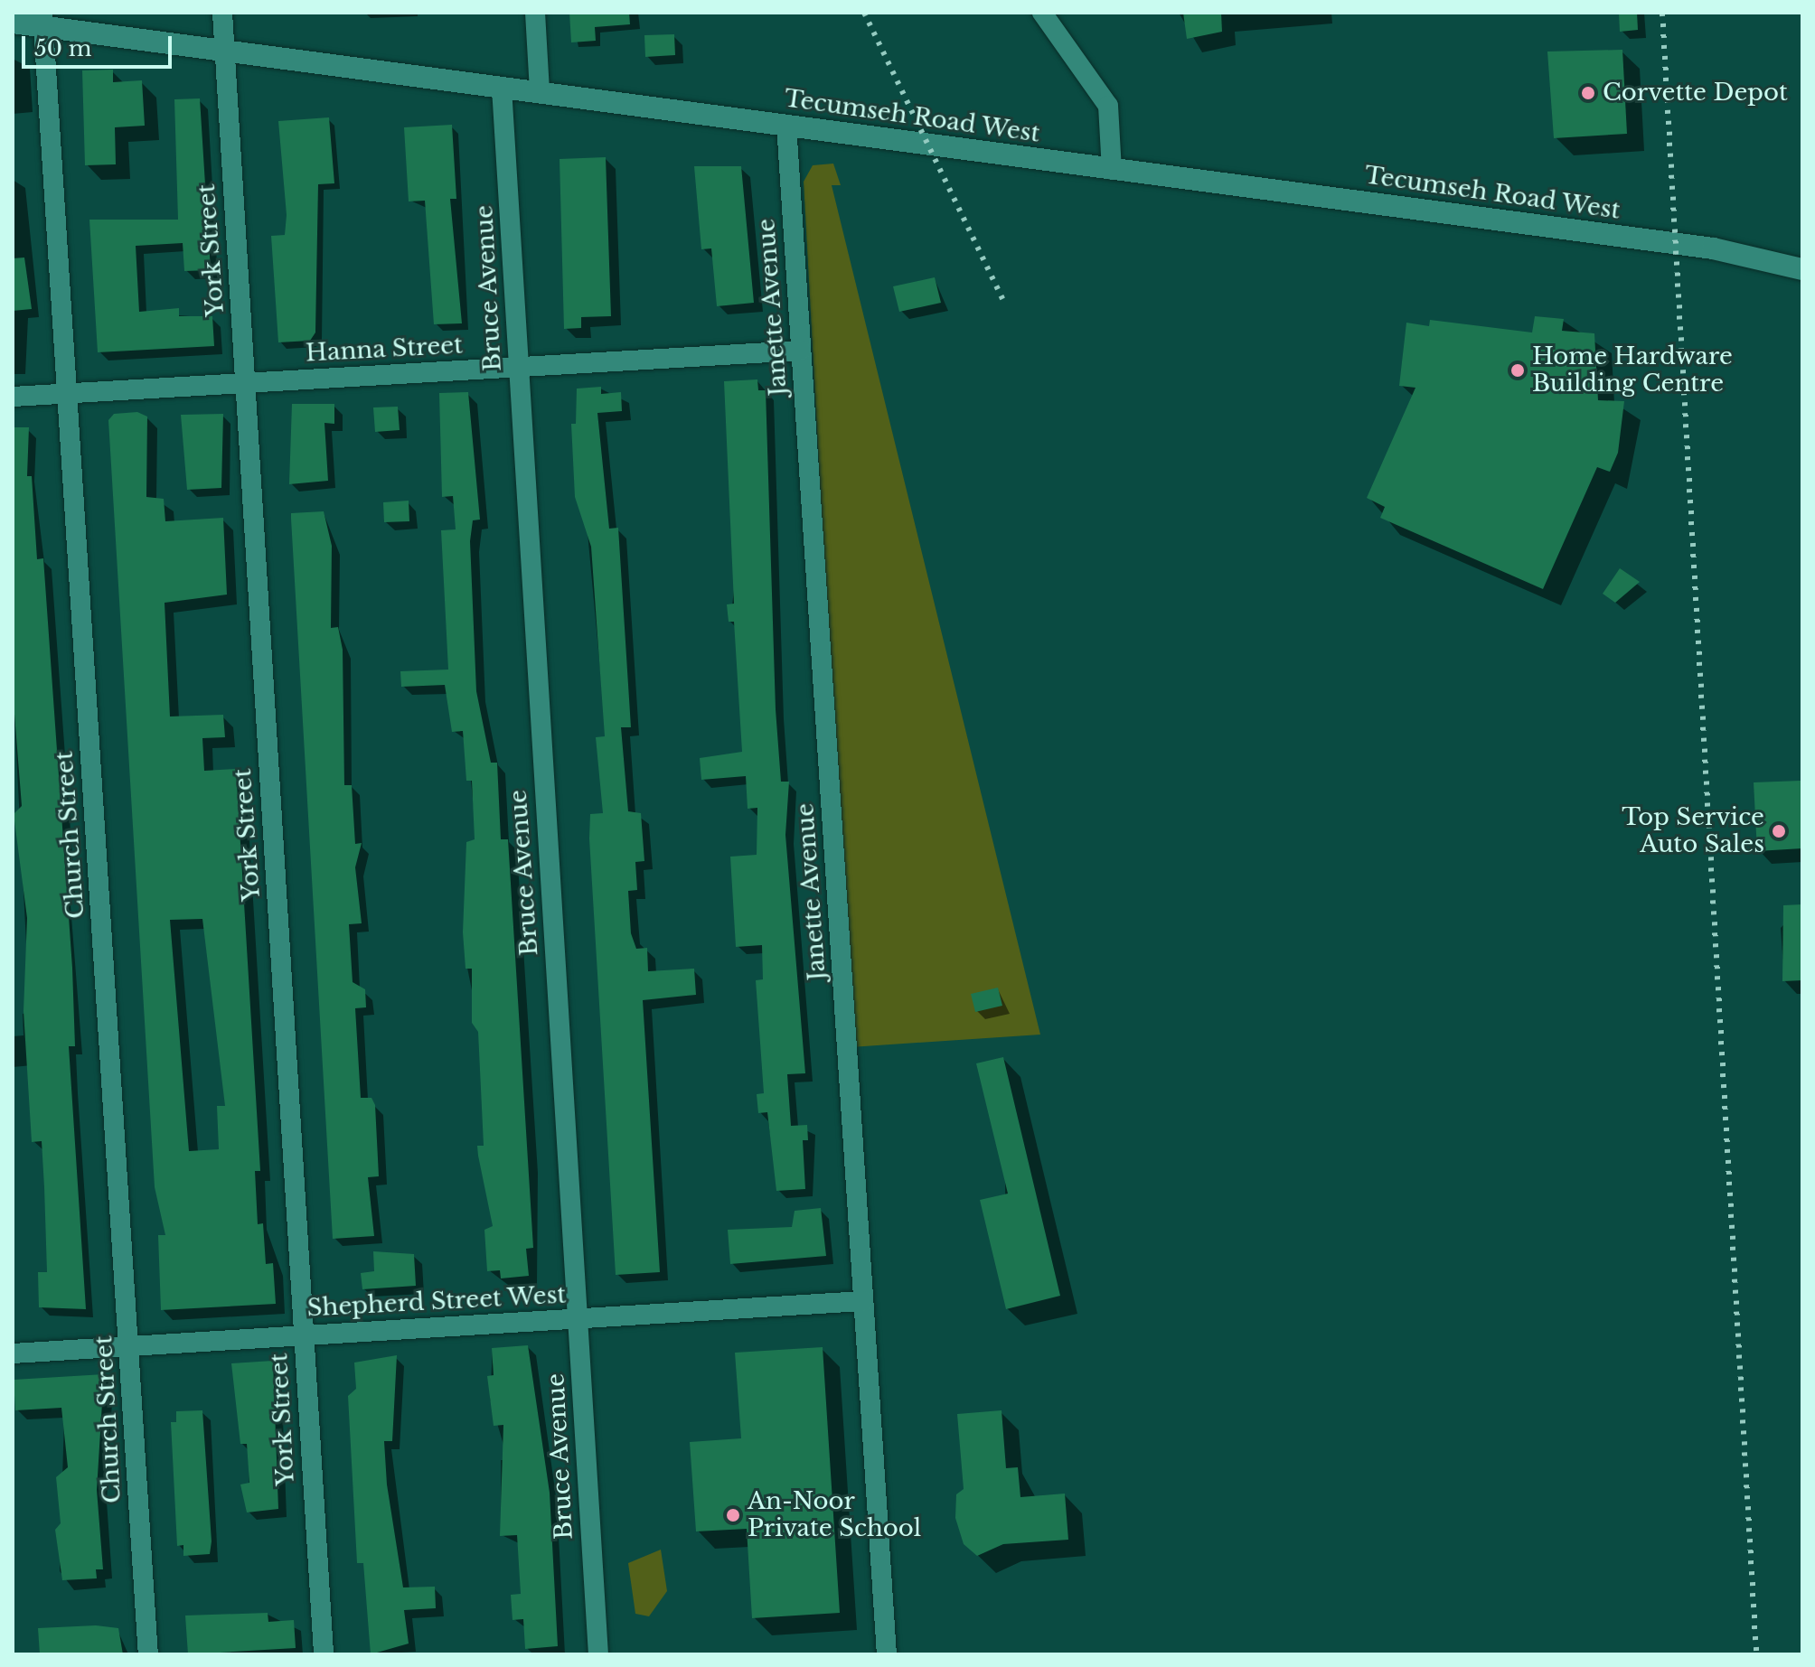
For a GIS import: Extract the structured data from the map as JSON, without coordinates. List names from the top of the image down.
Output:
{
  "streets": {
    "main road": ["Tecumseh Road West"],
    "street": [
      "York Street",
      "Bruce Avenue",
      "Janette Avenue",
      "Hanna Street",
      "Church Street",
      "Shepherd Street West"
    ]
  },
  "crossings": [
    ["Tecumseh Road West", "York Street"],
    ["Tecumseh Road West", "Bruce Avenue"],
    ["Tecumseh Road West", "Janette Avenue"],
    ["Tecumseh Road West", "Church Street"],
    ["York Street", "Hanna Street"],
    ["York Street", "Shepherd Street West"],
    ["Bruce Avenue", "Hanna Street"],
    ["Bruce Avenue", "Shepherd Street West"],
    ["Janette Avenue", "Hanna Street"],
    ["Janette Avenue", "Shepherd Street West"],
    ["Hanna Street", "Church Street"],
    ["Church Street", "Shepherd Street West"]
  ],
  "places": [
    "Corvette Depot",
    "Home Hardware Building Centre",
    "Top Service Auto Sales",
    "An-Noor Private School"
  ],
  "scale_bar": "50 m"
}
